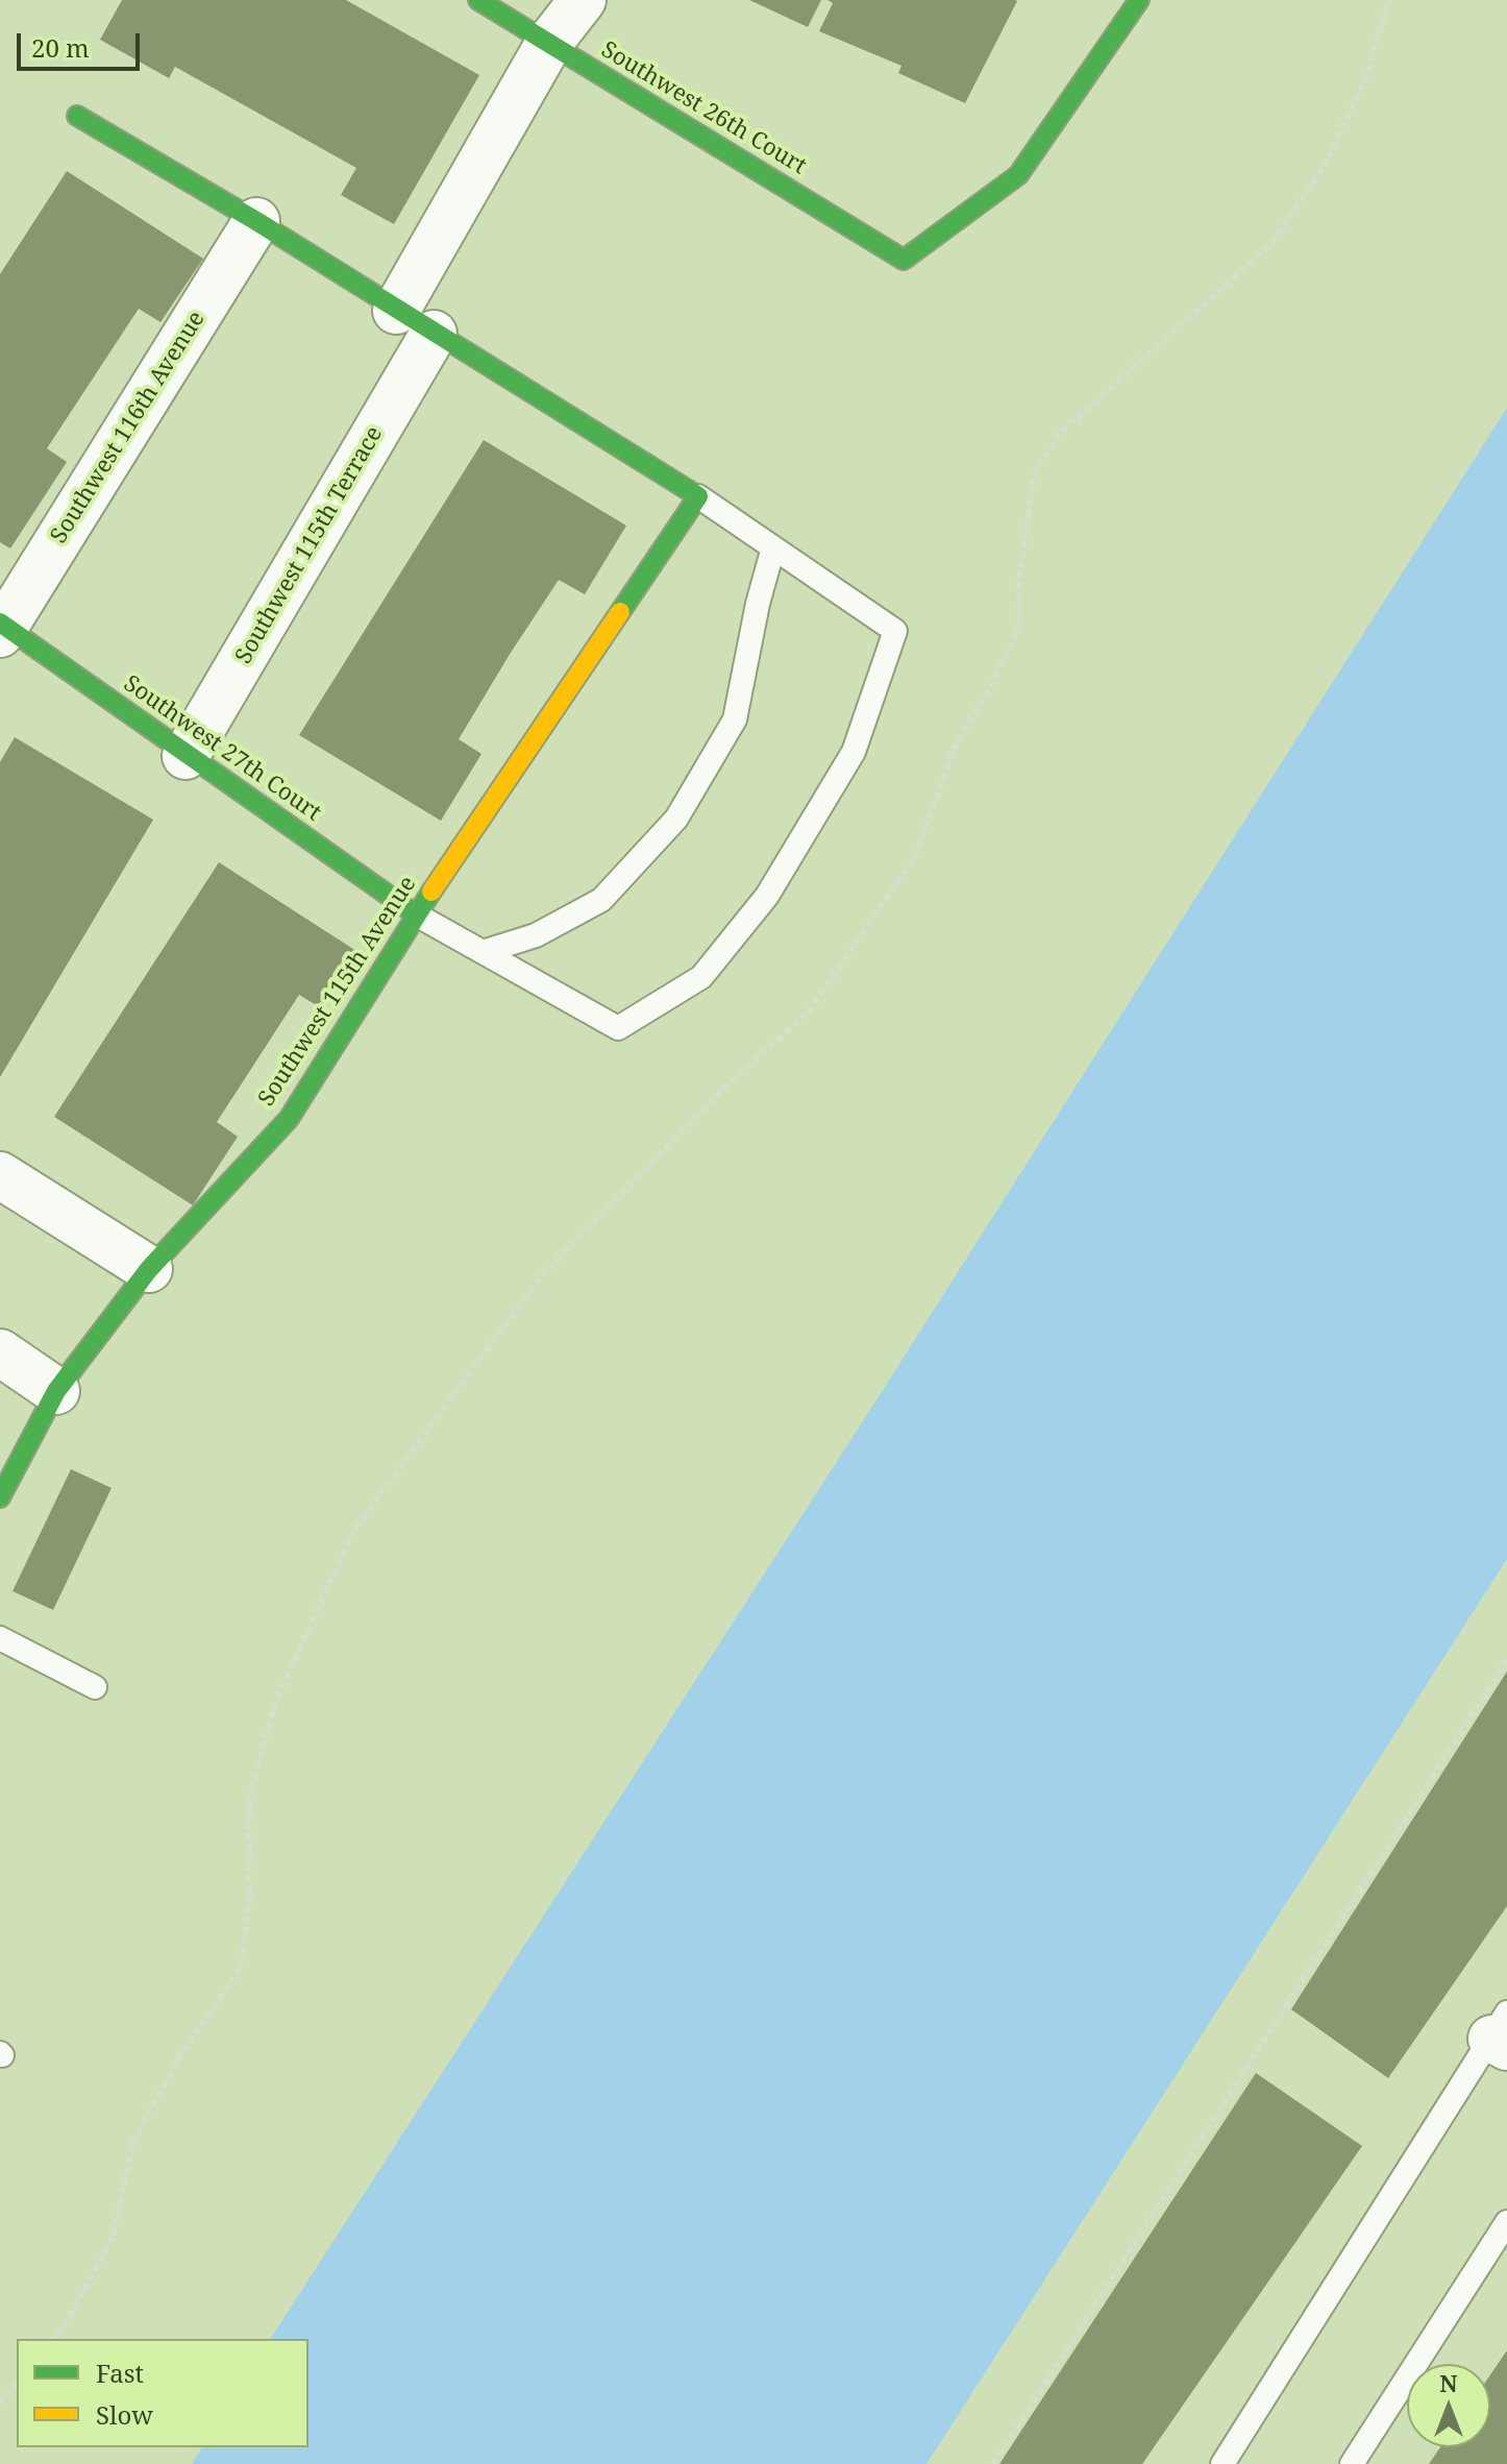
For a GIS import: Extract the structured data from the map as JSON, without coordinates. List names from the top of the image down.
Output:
{
  "streets": {
    "street": [
      "Southwest 26th Court",
      "Southwest 116th Avenue",
      "Southwest 115th Terrace",
      "Southwest 27th Court",
      "Southwest 115th Avenue"
    ]
  },
  "crossings": [
    ["Southwest 26th Court", "Southwest 115th Terrace"],
    ["Southwest 116th Avenue", "Southwest 27th Court"],
    ["Southwest 115th Terrace", "Southwest 27th Court"],
    ["Southwest 27th Court", "Southwest 115th Avenue"]
  ],
  "legend": ["Fast", "Slow"],
  "scale_bar": "20 m",
  "north": "top"
}
